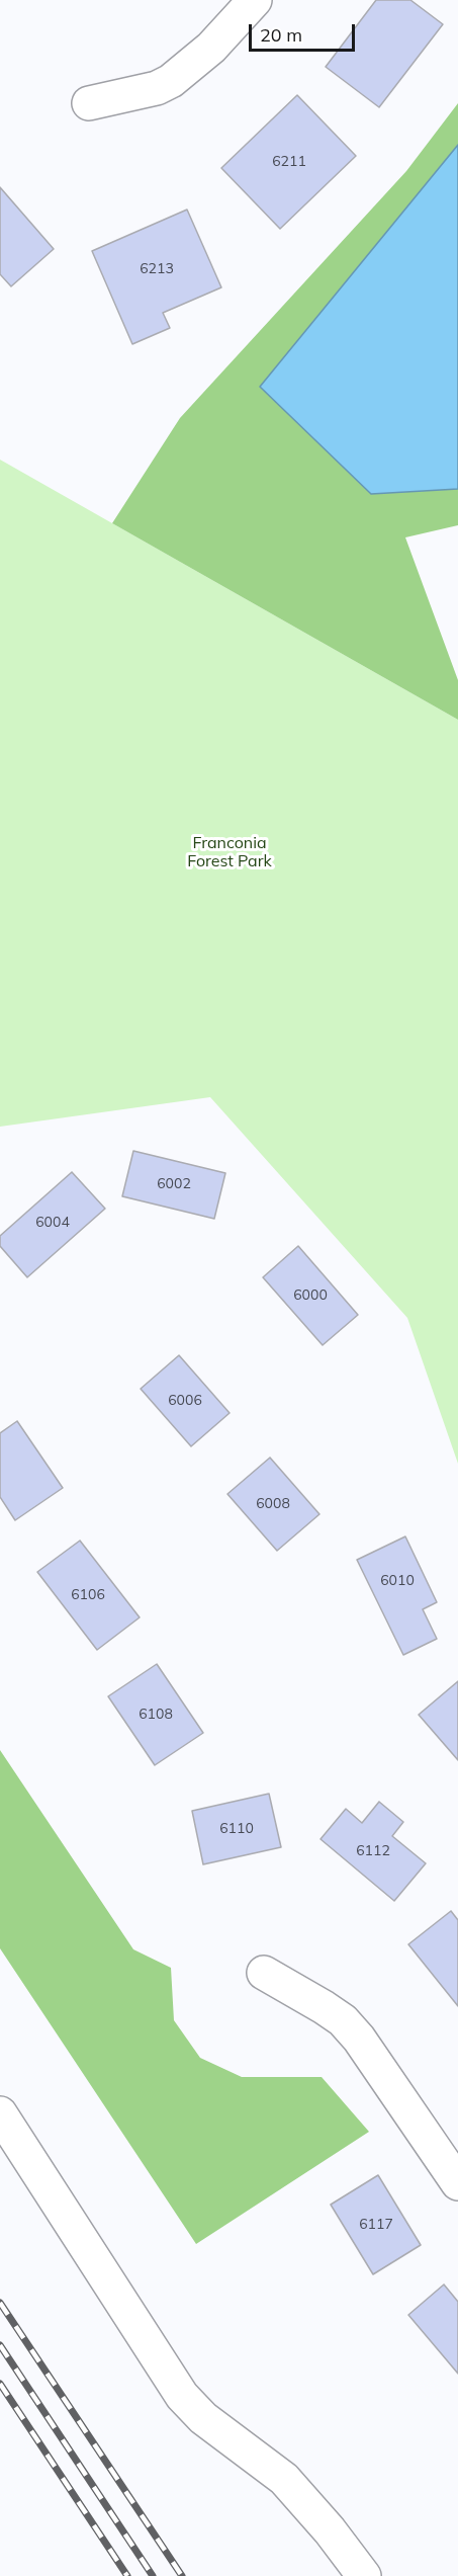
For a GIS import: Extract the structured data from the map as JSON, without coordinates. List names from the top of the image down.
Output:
{
  "parks": ["Franconia Forest Park"],
  "house_numbers": [
    "6211",
    "6213",
    "6002",
    "6004",
    "6000",
    "6006",
    "6008",
    "6010",
    "6106",
    "6108",
    "6110",
    "6112",
    "6117"
  ],
  "scale_bar": "20 m"
}
